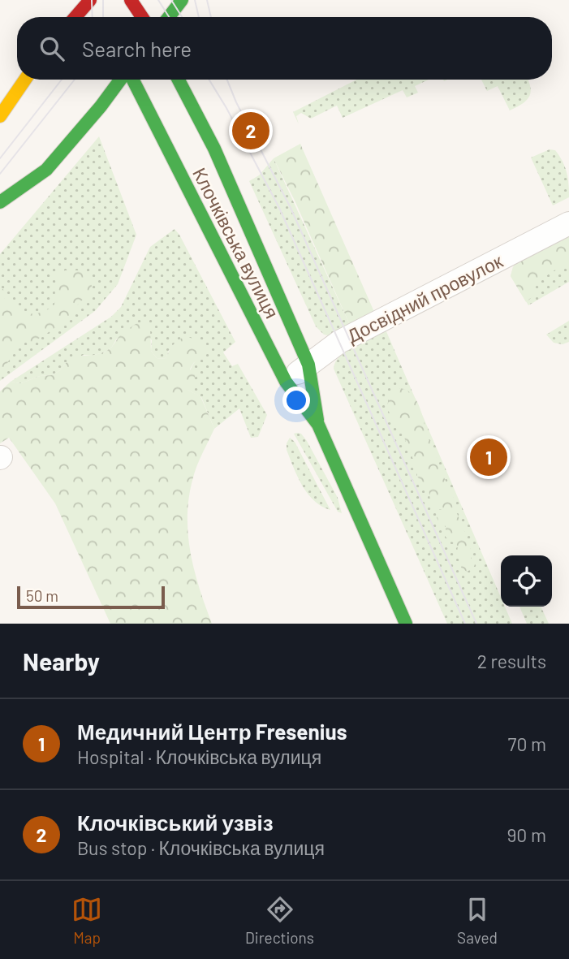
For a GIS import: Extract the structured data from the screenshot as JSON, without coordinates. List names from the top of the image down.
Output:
{
  "streets": {
    "main road": ["Клочківська вулиця"],
    "street": ["Досвідний провулок"]
  },
  "crossings": [
    ["Клочківська вулиця", "Досвідний провулок"]
  ],
  "scale_bar": "50 m",
  "page": {
    "search": "Search here",
    "pins": ["2", "1"],
    "scale": "50 m",
    "heading": ["Nearby", "2 results"],
    "list": [
      {
        "mark": "1",
        "name": "Медичний Центр Fresenius",
        "note": "Hospital · Клочківська вулиця",
        "value": "70 m"
      },
      {
        "mark": "2",
        "name": "Клочківський узвіз",
        "note": "Bus stop · Клочківська вулиця",
        "value": "90 m"
      }
    ],
    "nav": ["Map", "Directions", "Saved"]
  }
}
